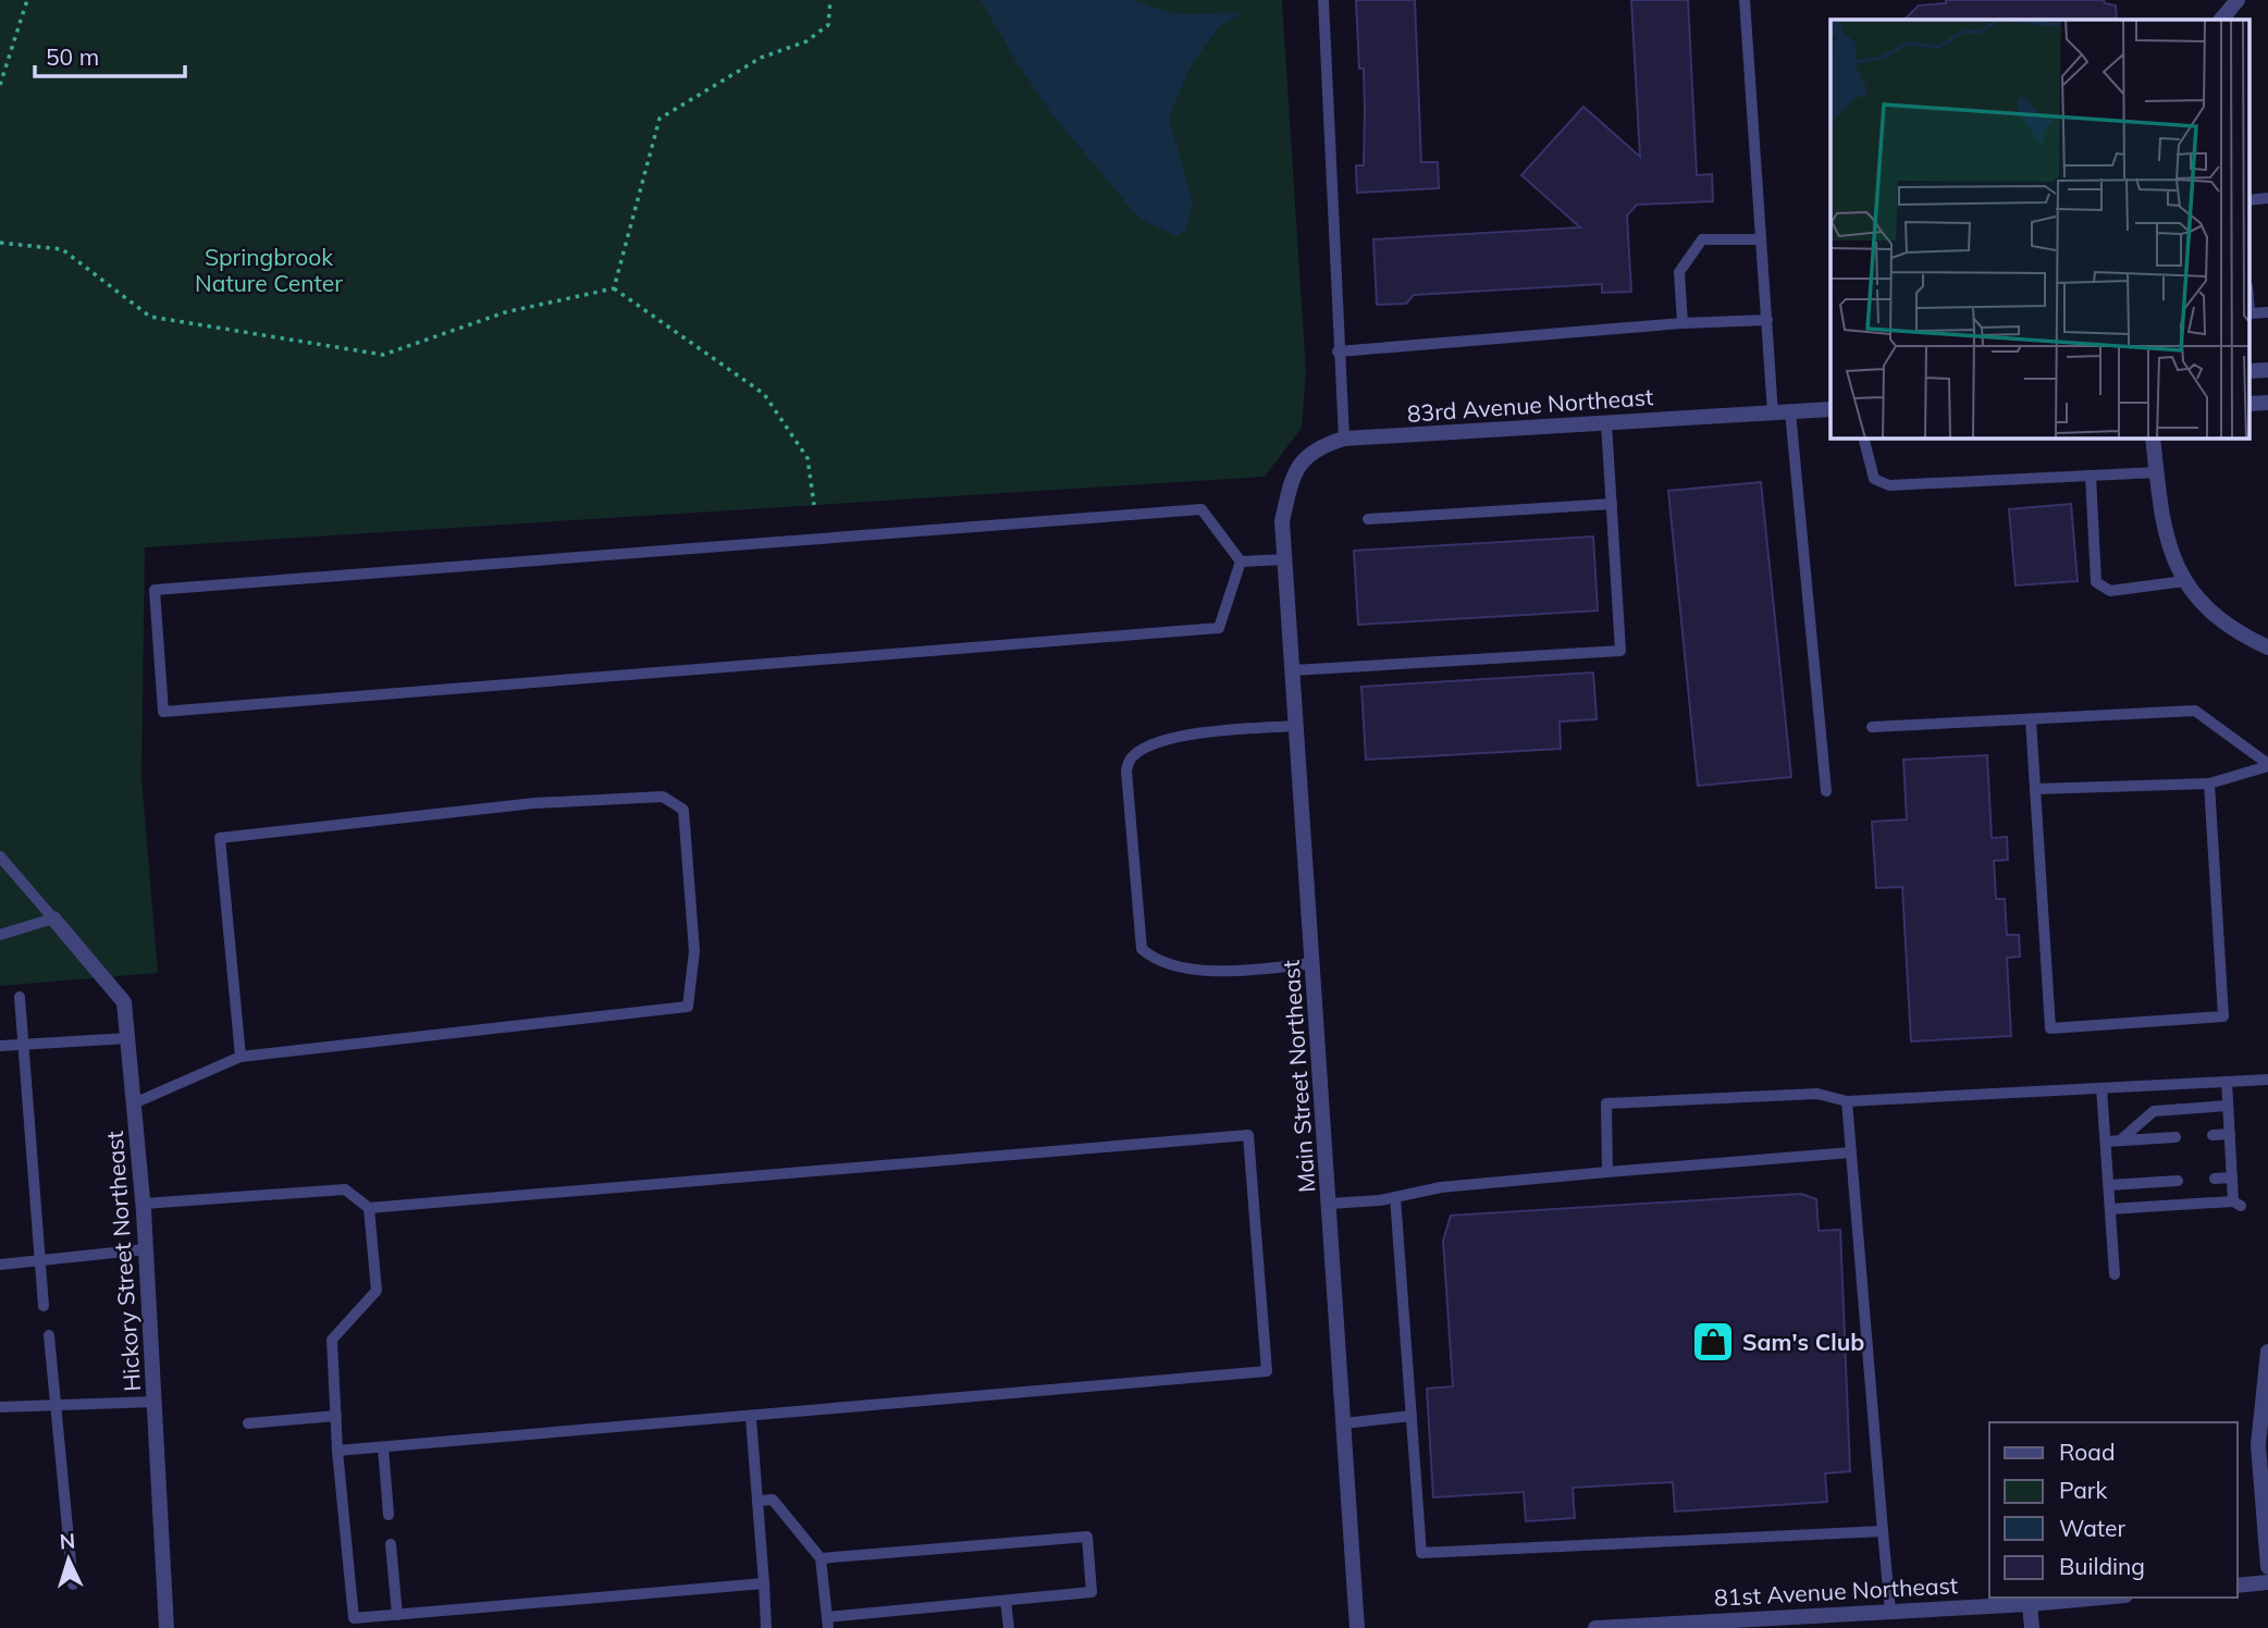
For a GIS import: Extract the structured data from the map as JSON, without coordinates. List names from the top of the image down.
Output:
{
  "streets": {
    "street": [
      "83rd Avenue Northeast",
      "Main Street Northeast",
      "Hickory Street Northeast",
      "81st Avenue Northeast"
    ]
  },
  "crossings": [
    ["83rd Avenue Northeast", "Main Street Northeast"]
  ],
  "parks": ["Springbrook Nature Center"],
  "places": {
    "shop": ["Sam's Club"]
  },
  "legend": [
    "Road",
    "Park",
    "Water",
    "Building"
  ],
  "scale_bar": "50 m",
  "north": "top"
}
